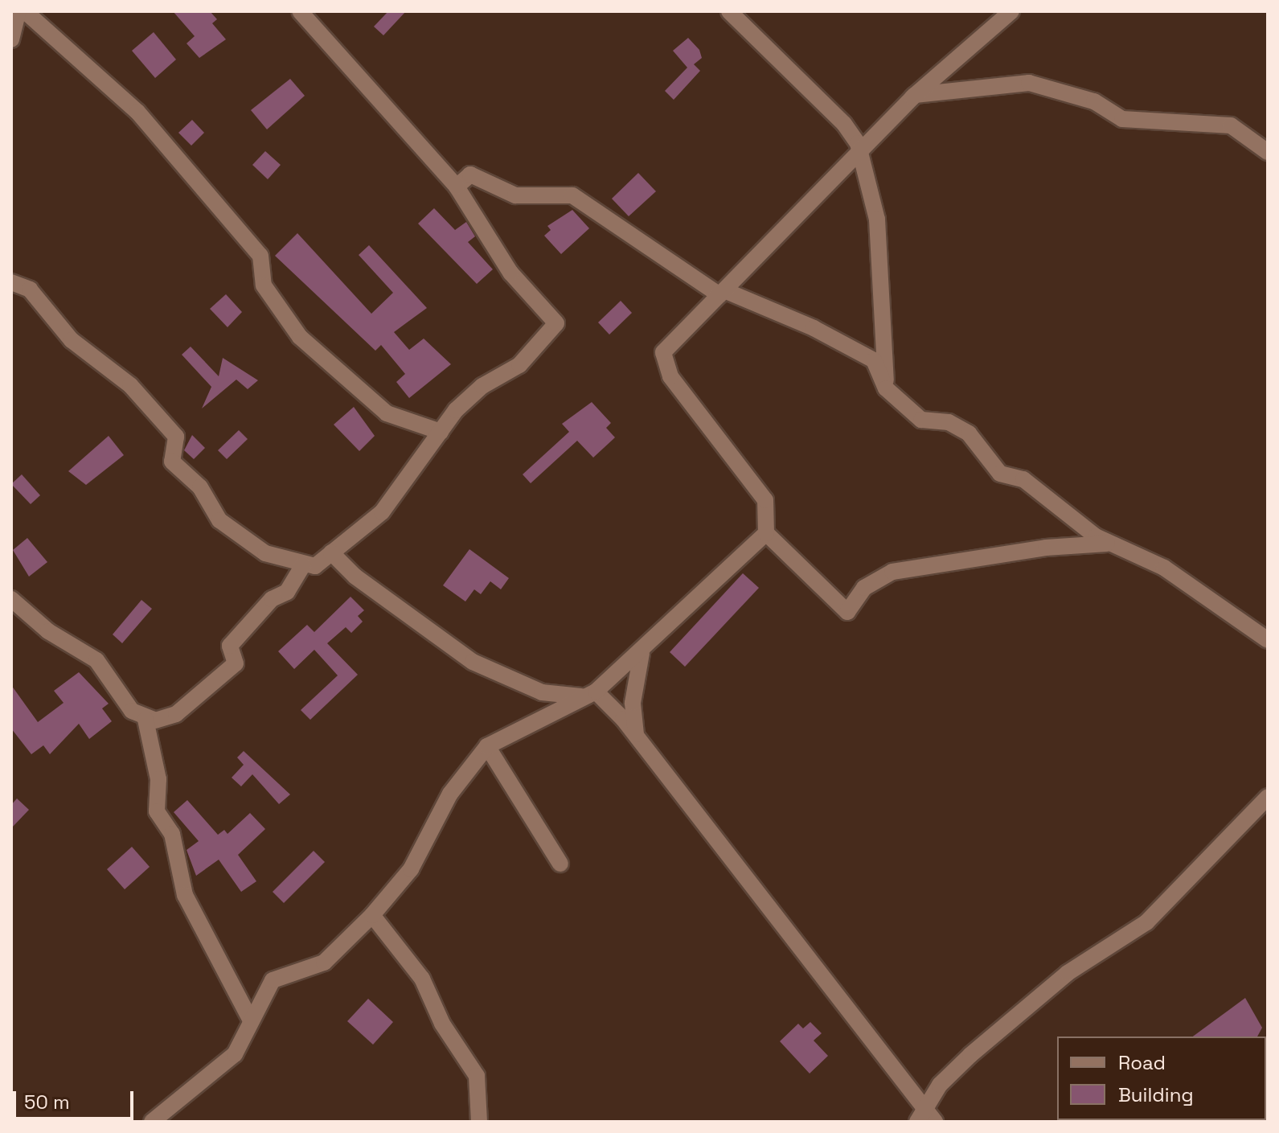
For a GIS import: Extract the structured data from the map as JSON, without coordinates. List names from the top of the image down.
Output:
{
  "legend": ["Road", "Building"],
  "scale_bar": "50 m"
}
